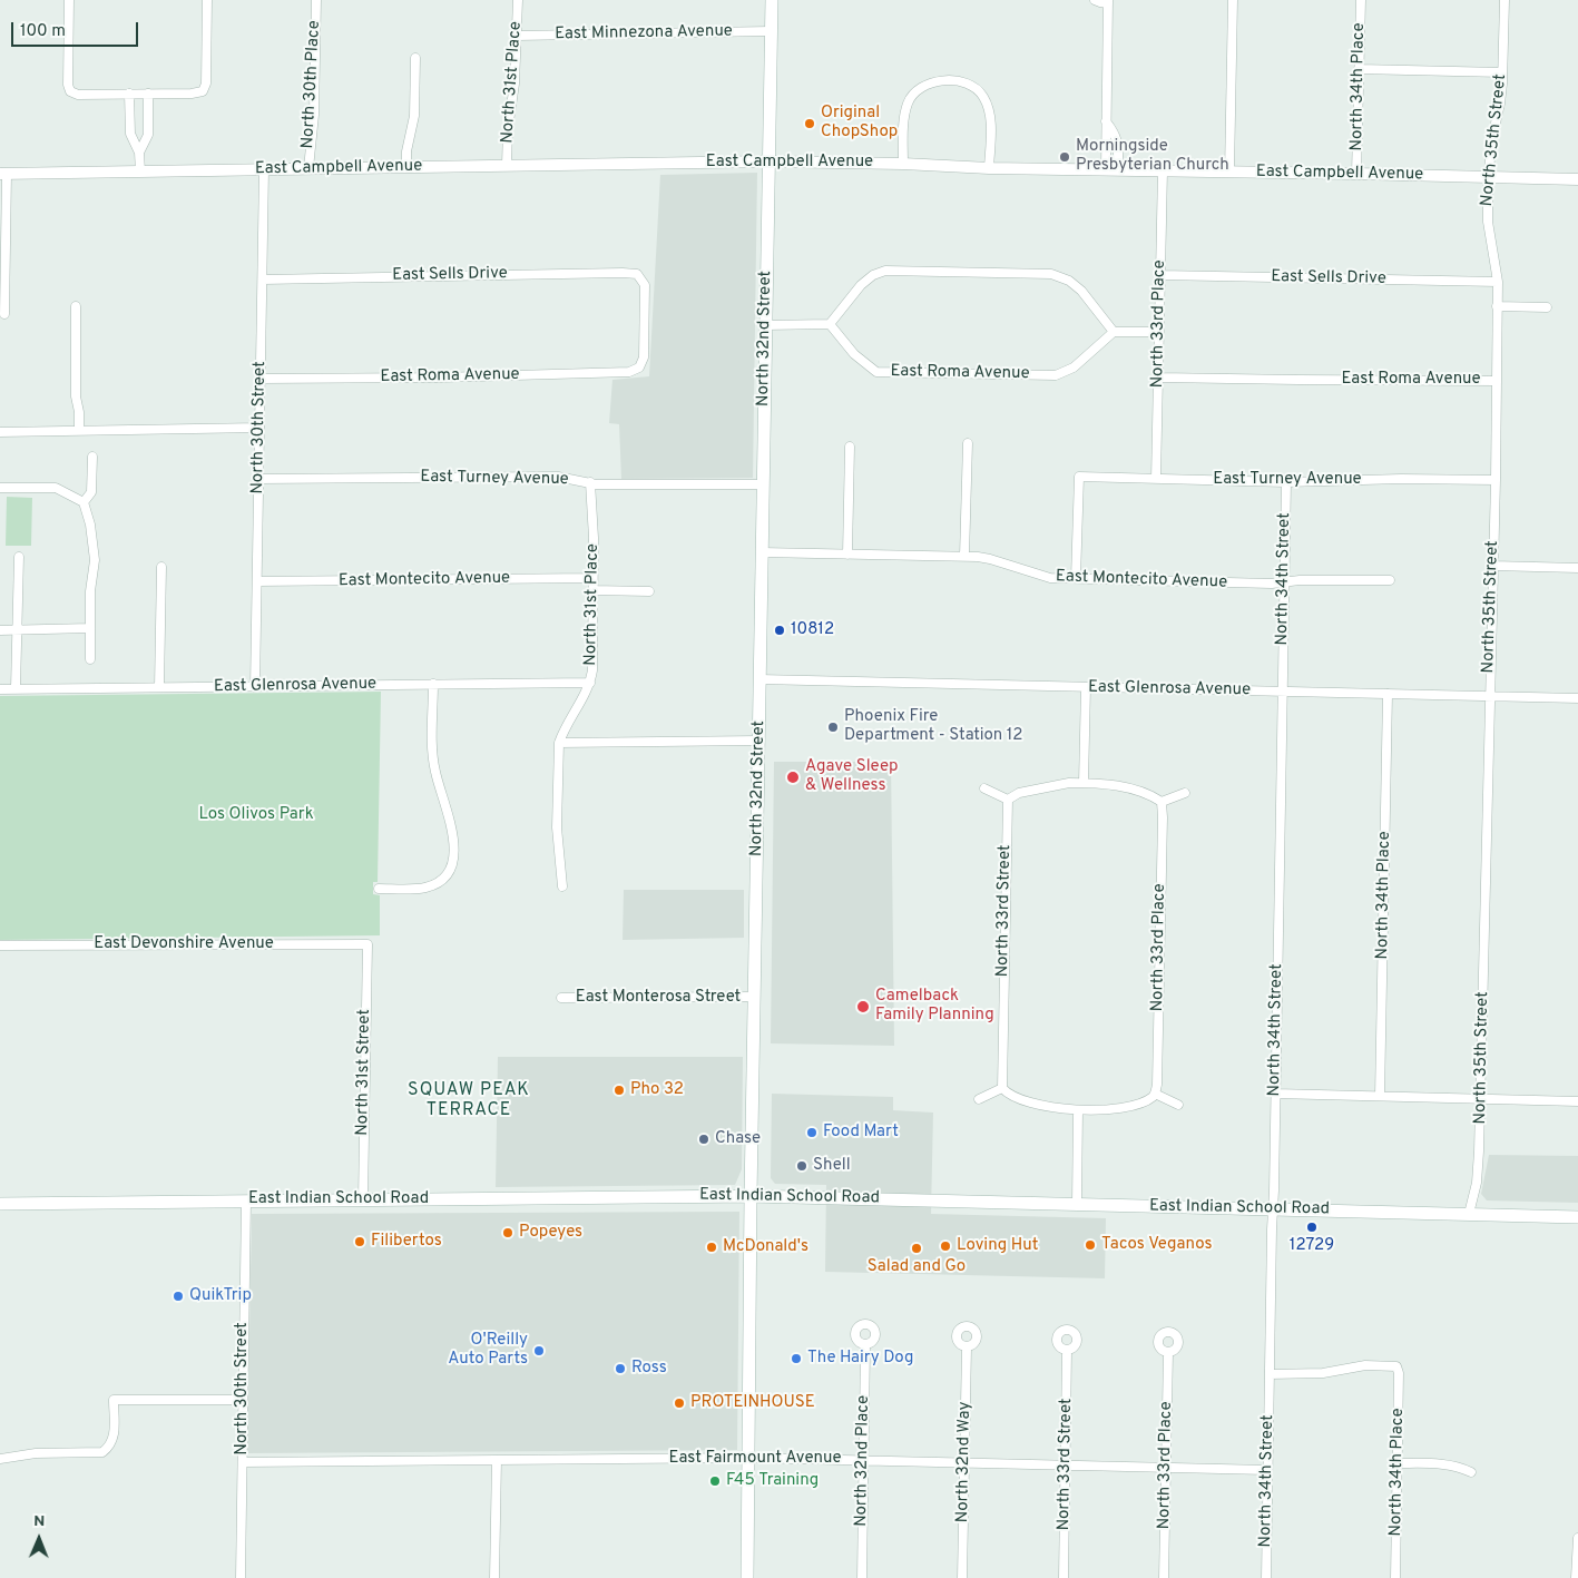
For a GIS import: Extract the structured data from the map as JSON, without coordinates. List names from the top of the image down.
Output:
{
  "streets": {
    "main road": ["North 32nd Street", "East Indian School Road"],
    "street": [
      "East Minnezona Avenue",
      "North 31st Place",
      "North 30th Place",
      "North 34th Place",
      "North 35th Street",
      "East Campbell Avenue",
      "East Sells Drive",
      "North 33rd Place",
      "East Roma Avenue",
      "North 30th Street",
      "East Turney Avenue",
      "North 34th Street",
      "East Montecito Avenue",
      "East Glenrosa Avenue",
      "North 33rd Street",
      "East Devonshire Avenue",
      "East Monterosa Street",
      "North 31st Street",
      "East Fairmount Avenue",
      "North 32nd Place",
      "North 32nd Way"
    ]
  },
  "crossings": [
    ["East Minnezona Avenue", "North 31st Place"],
    ["East Minnezona Avenue", "North 32nd Street"],
    ["North 31st Place", "East Campbell Avenue"],
    ["North 31st Place", "East Turney Avenue"],
    ["North 31st Place", "East Montecito Avenue"],
    ["North 31st Place", "East Glenrosa Avenue"],
    ["North 30th Place", "East Campbell Avenue"],
    ["North 34th Place", "East Campbell Avenue"],
    ["North 34th Place", "North 34th Street"],
    ["North 34th Place", "East Glenrosa Avenue"],
    ["North 35th Street", "East Campbell Avenue"],
    ["North 35th Street", "East Sells Drive"],
    ["North 35th Street", "East Roma Avenue"],
    ["North 35th Street", "East Turney Avenue"],
    ["North 35th Street", "East Glenrosa Avenue"],
    ["North 35th Street", "East Indian School Road"],
    ["East Campbell Avenue", "North 33rd Place"],
    ["East Campbell Avenue", "North 32nd Street"],
    ["East Campbell Avenue", "North 30th Street"],
    ["East Sells Drive", "North 33rd Place"],
    ["East Sells Drive", "East Roma Avenue"],
    ["East Sells Drive", "North 30th Street"],
    ["North 33rd Place", "East Roma Avenue"],
    ["North 33rd Place", "East Turney Avenue"],
    ["North 33rd Place", "East Fairmount Avenue"],
    ["North 32nd Street", "East Turney Avenue"],
    ["North 32nd Street", "East Montecito Avenue"],
    ["North 32nd Street", "East Glenrosa Avenue"],
    ["North 32nd Street", "East Monterosa Street"],
    ["North 32nd Street", "East Indian School Road"],
    ["North 32nd Street", "East Fairmount Avenue"],
    ["East Roma Avenue", "North 30th Street"],
    ["North 30th Street", "East Turney Avenue"],
    ["North 30th Street", "East Montecito Avenue"],
    ["North 30th Street", "East Glenrosa Avenue"],
    ["North 30th Street", "East Indian School Road"],
    ["North 30th Street", "East Fairmount Avenue"],
    ["East Turney Avenue", "North 34th Street"],
    ["East Turney Avenue", "East Montecito Avenue"],
    ["North 34th Street", "East Montecito Avenue"],
    ["North 34th Street", "East Glenrosa Avenue"],
    ["North 34th Street", "East Indian School Road"],
    ["North 34th Street", "East Fairmount Avenue"],
    ["North 33rd Street", "East Fairmount Avenue"],
    ["East Devonshire Avenue", "North 31st Street"],
    ["North 31st Street", "East Indian School Road"],
    ["East Fairmount Avenue", "North 32nd Place"],
    ["East Fairmount Avenue", "North 32nd Way"]
  ],
  "districts": ["SQUAW PEAK TERRACE"],
  "parks": ["Los Olivos Park"],
  "places": [
    "Original ChopShop",
    "Morningside Presbyterian Church",
    "10812",
    "Phoenix Fire Department - Station 12",
    "Agave Sleep & Wellness",
    "Camelback Family Planning",
    "Pho 32",
    "Food Mart",
    "Chase",
    "Shell",
    "12729",
    "Popeyes",
    "Filibertos",
    "Tacos Veganos",
    "Loving Hut",
    "McDonald's",
    "Salad and Go",
    "QuikTrip",
    "O'Reilly Auto Parts",
    "The Hairy Dog",
    "Ross",
    "PROTEINHOUSE",
    "F45 Training"
  ],
  "scale_bar": "100 m",
  "north": "top"
}
